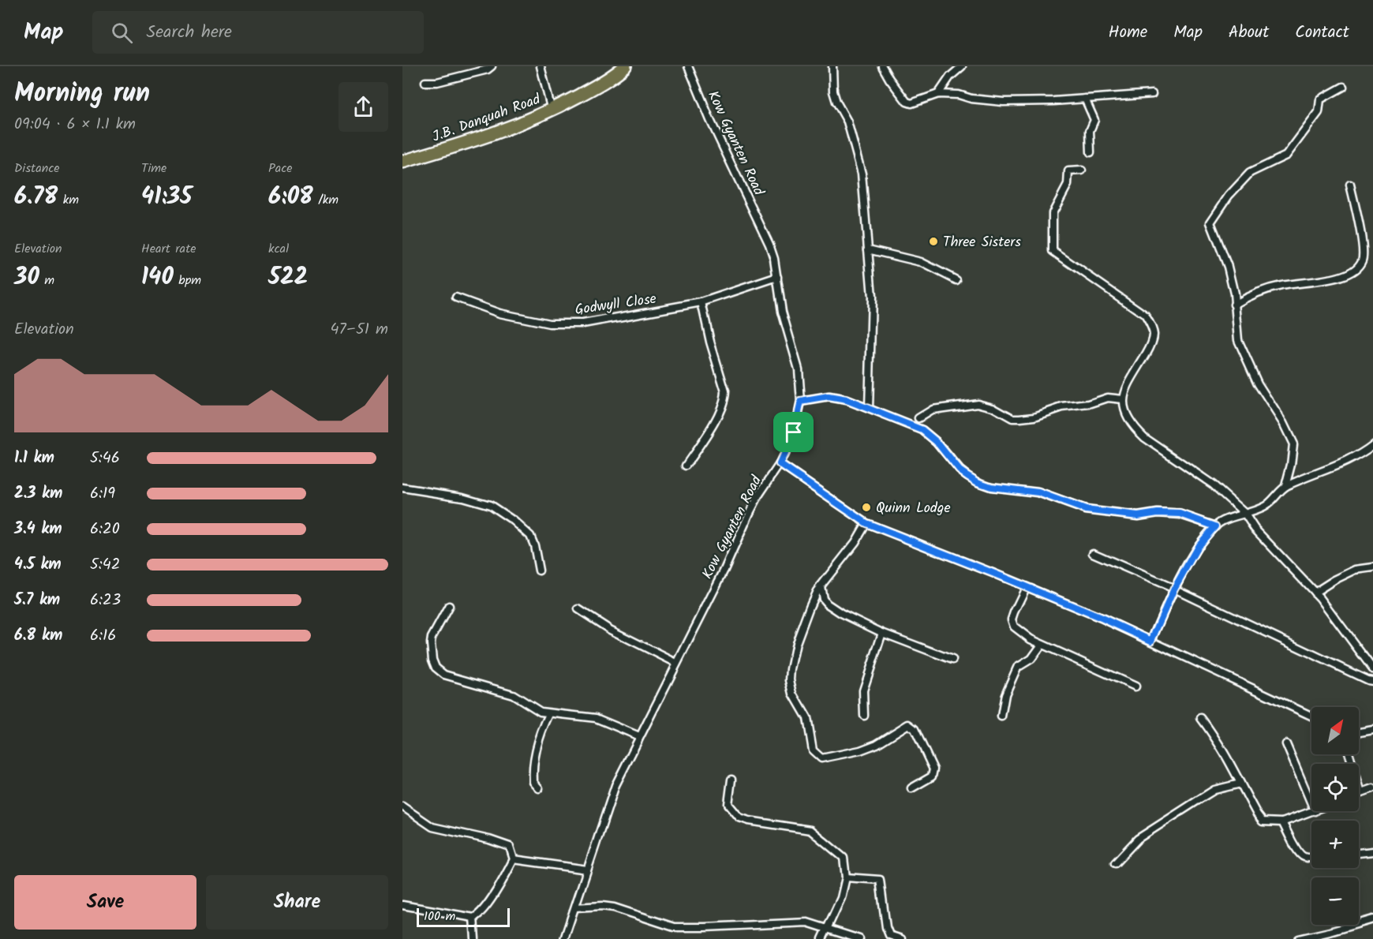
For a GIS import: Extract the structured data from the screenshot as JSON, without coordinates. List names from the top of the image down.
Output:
{
  "streets": {
    "highway": ["J.B. Danquah Road"],
    "street": ["Kow Gyanten Road", "Godwyll Close"]
  },
  "crossings": [
    ["Kow Gyanten Road", "Godwyll Close"]
  ],
  "places": ["Three Sisters", "Quinn Lodge"],
  "scale_bar": "100 m",
  "north": "top right",
  "page": {
    "header": "Map",
    "search": "Search here",
    "nav": [
      "Home",
      "Map",
      "About",
      "Contact"
    ],
    "heading": ["Morning run", "09:04 · 6 × 1.1 km"],
    "stats": [
      ["Distance", "6.78 km"],
      ["Time", "41:35"],
      ["Pace", "6:08 /km"],
      ["Elevation", "30 m"],
      ["Heart rate", "140 bpm"],
      ["kcal", "522"]
    ],
    "chart": ["Elevation", "47–51 m"],
    "list": [
      {
        "name": "1.1 km",
        "note": "5:46"
      },
      {
        "name": "2.3 km",
        "note": "6:19"
      },
      {
        "name": "3.4 km",
        "note": "6:20"
      },
      {
        "name": "4.5 km",
        "note": "5:42"
      },
      {
        "name": "5.7 km",
        "note": "6:23"
      },
      {
        "name": "6.8 km",
        "note": "6:16"
      }
    ],
    "map_buttons": ["+", "−"],
    "buttons": ["Save", "Share"],
    "scale": "100 m"
  }
}
